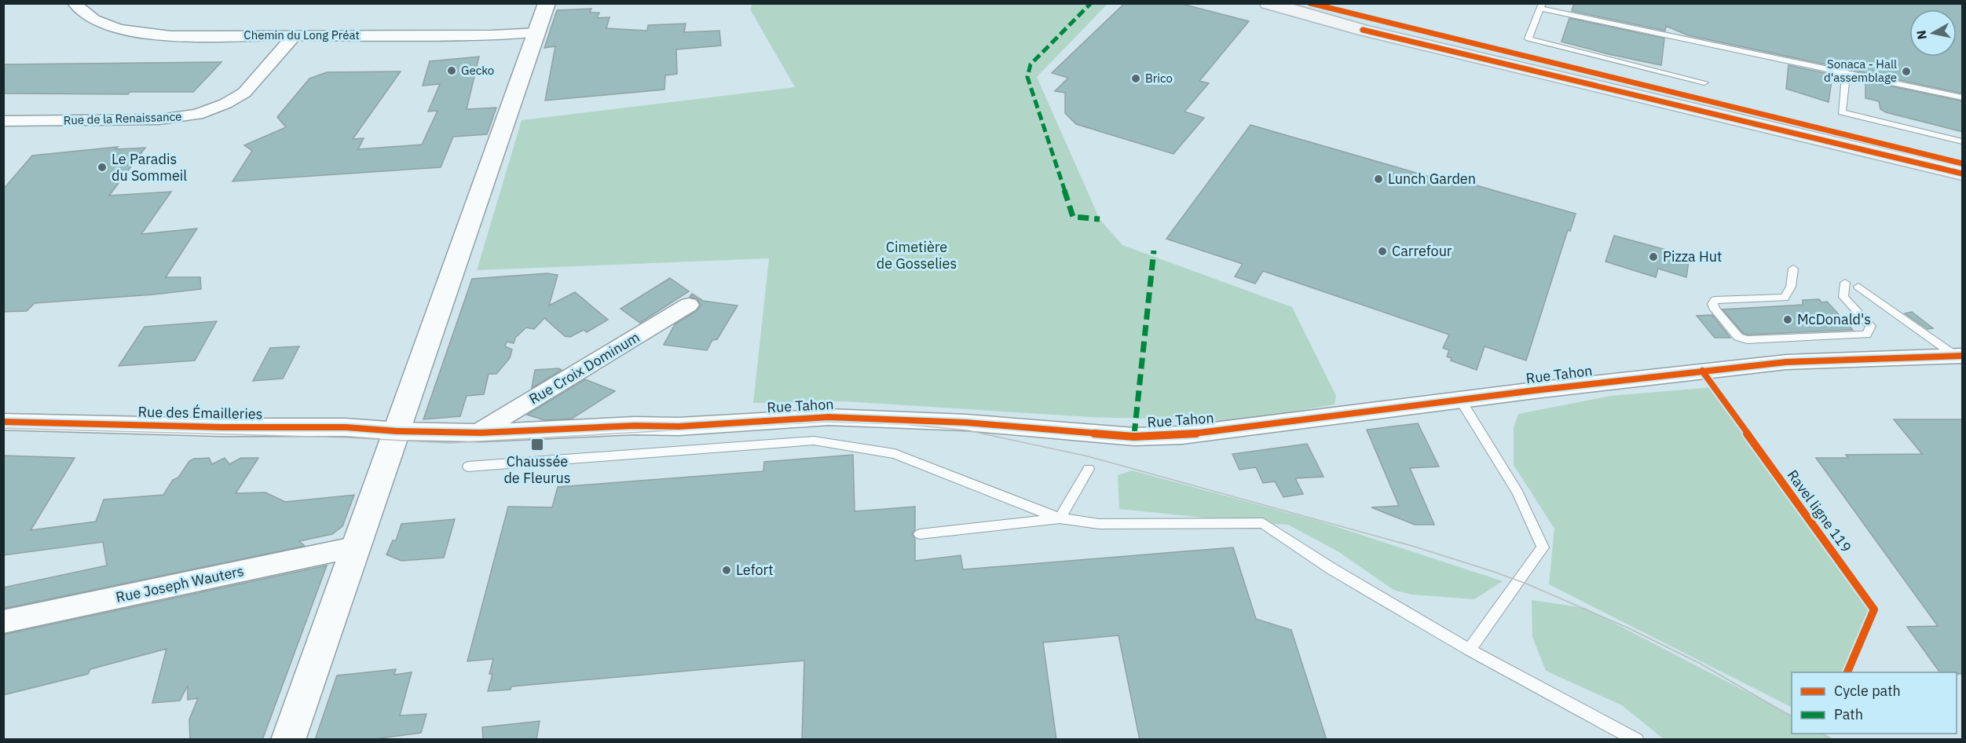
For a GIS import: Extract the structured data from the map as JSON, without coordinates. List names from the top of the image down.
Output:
{
  "streets": {
    "street": [
      "Chemin du Long Préat",
      "Rue de la Renaissance",
      "Rue Croix Dominum",
      "Rue Tahon",
      "Rue des Émailleries",
      "Rue Joseph Wauters"
    ],
    "cycle path": ["Ravel ligne 119"]
  },
  "crossings": [
    ["Chemin du Long Préat", "Rue de la Renaissance"],
    ["Rue Croix Dominum", "Rue Tahon"],
    ["Rue Tahon", "Rue des Émailleries"]
  ],
  "parks": ["Cimetière de Gosselies"],
  "places": {
    "other": [
      "Gecko",
      "Sonaca - Hall d'assemblage",
      "Brico",
      "Le Paradis du Sommeil",
      "Lunch Garden",
      "Carrefour",
      "Pizza Hut",
      "McDonald's",
      "Lefort"
    ],
    "transit": ["Chaussée de Fleurus"]
  },
  "legend": ["Cycle path", "Path"],
  "north": "left"
}
